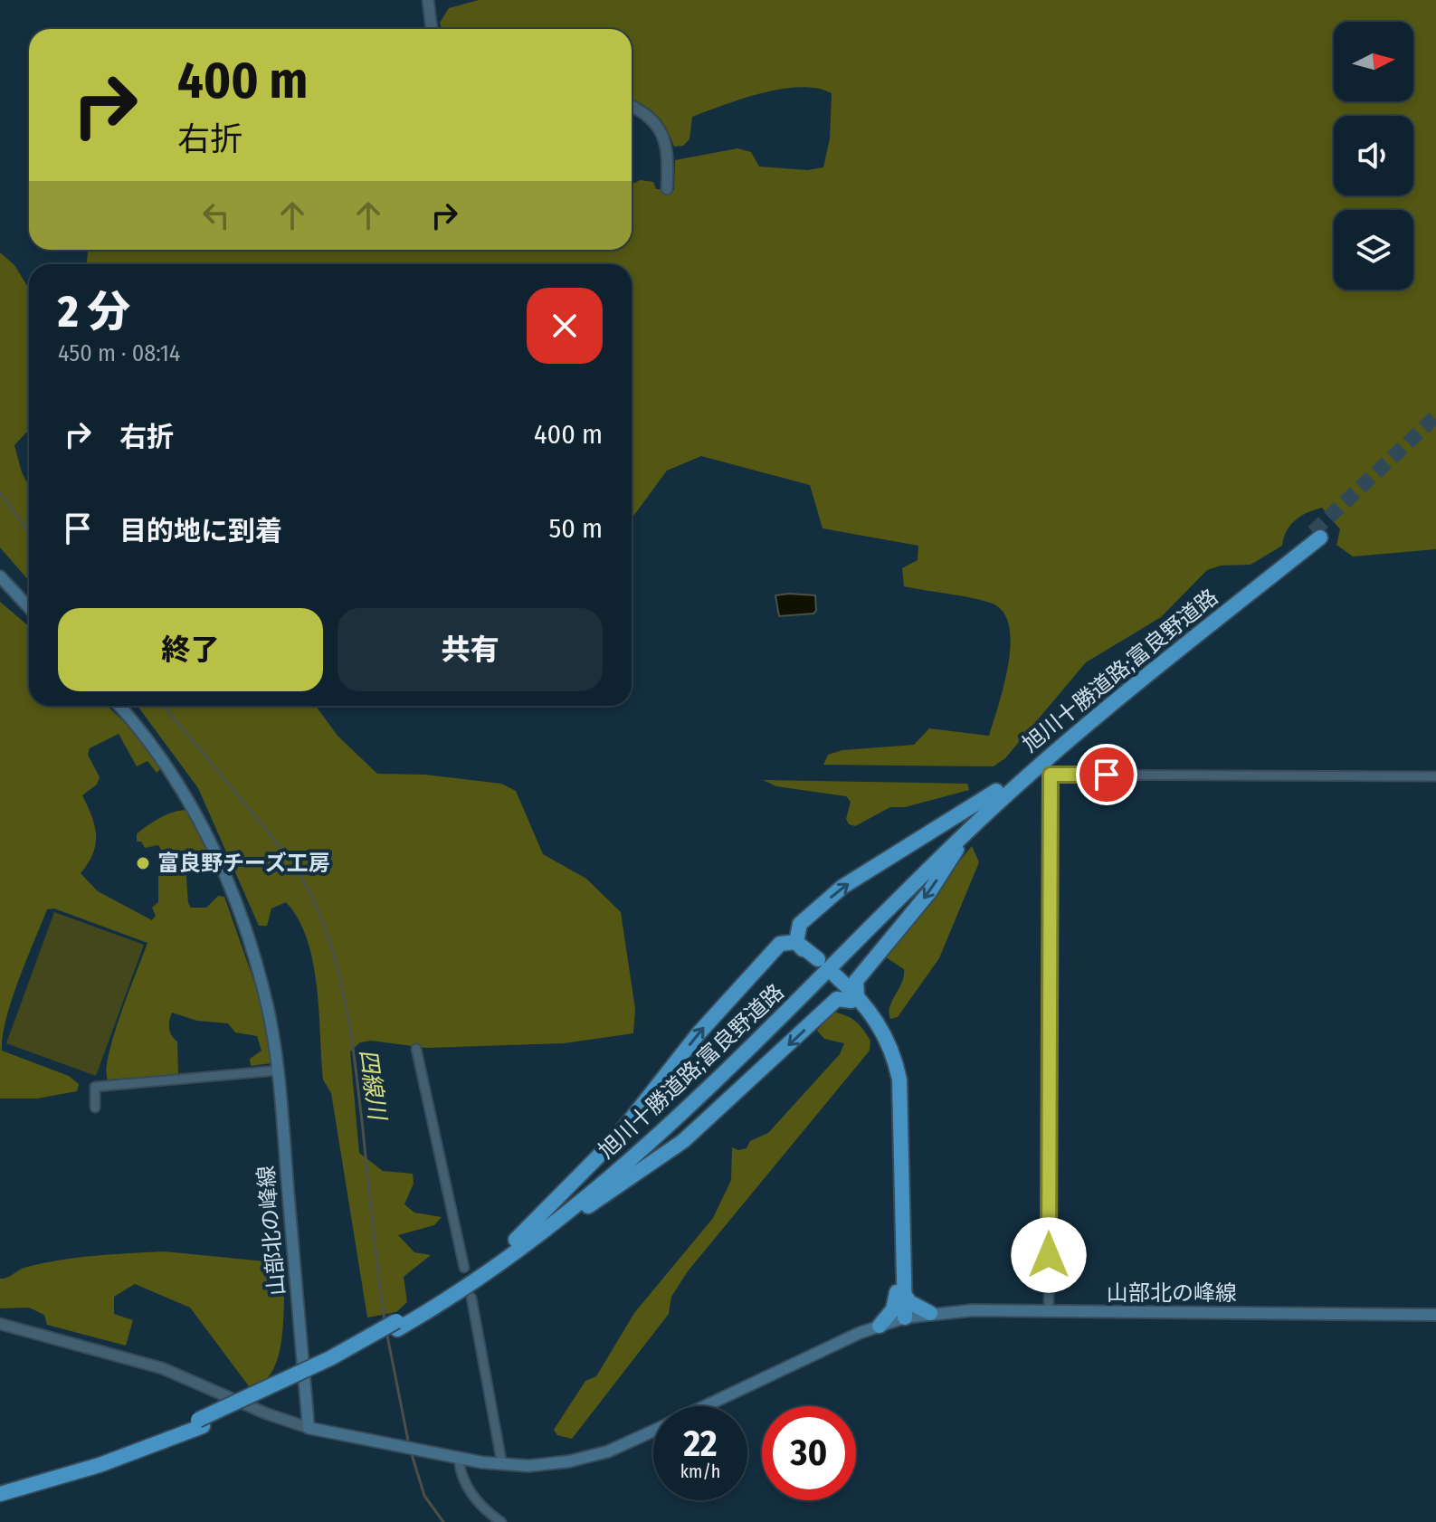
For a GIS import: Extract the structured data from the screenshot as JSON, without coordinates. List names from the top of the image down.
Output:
{
  "streets": {
    "highway": ["旭川十勝道路;富良野道路"],
    "main road": ["山部北の峰線"]
  },
  "water": ["四線川"],
  "places": ["富良野チーズ工房"],
  "north": "right",
  "page": {
    "turn": ["400 m", "右折"],
    "heading": ["2 分", "450 m · 08:14"],
    "list": [
      {
        "name": "右折",
        "value": "400 m"
      },
      {
        "name": "目的地に到着",
        "value": "50 m"
      }
    ],
    "buttons": ["終了", "共有"],
    "speed": "22 km/h",
    "limit": "30"
  }
}
